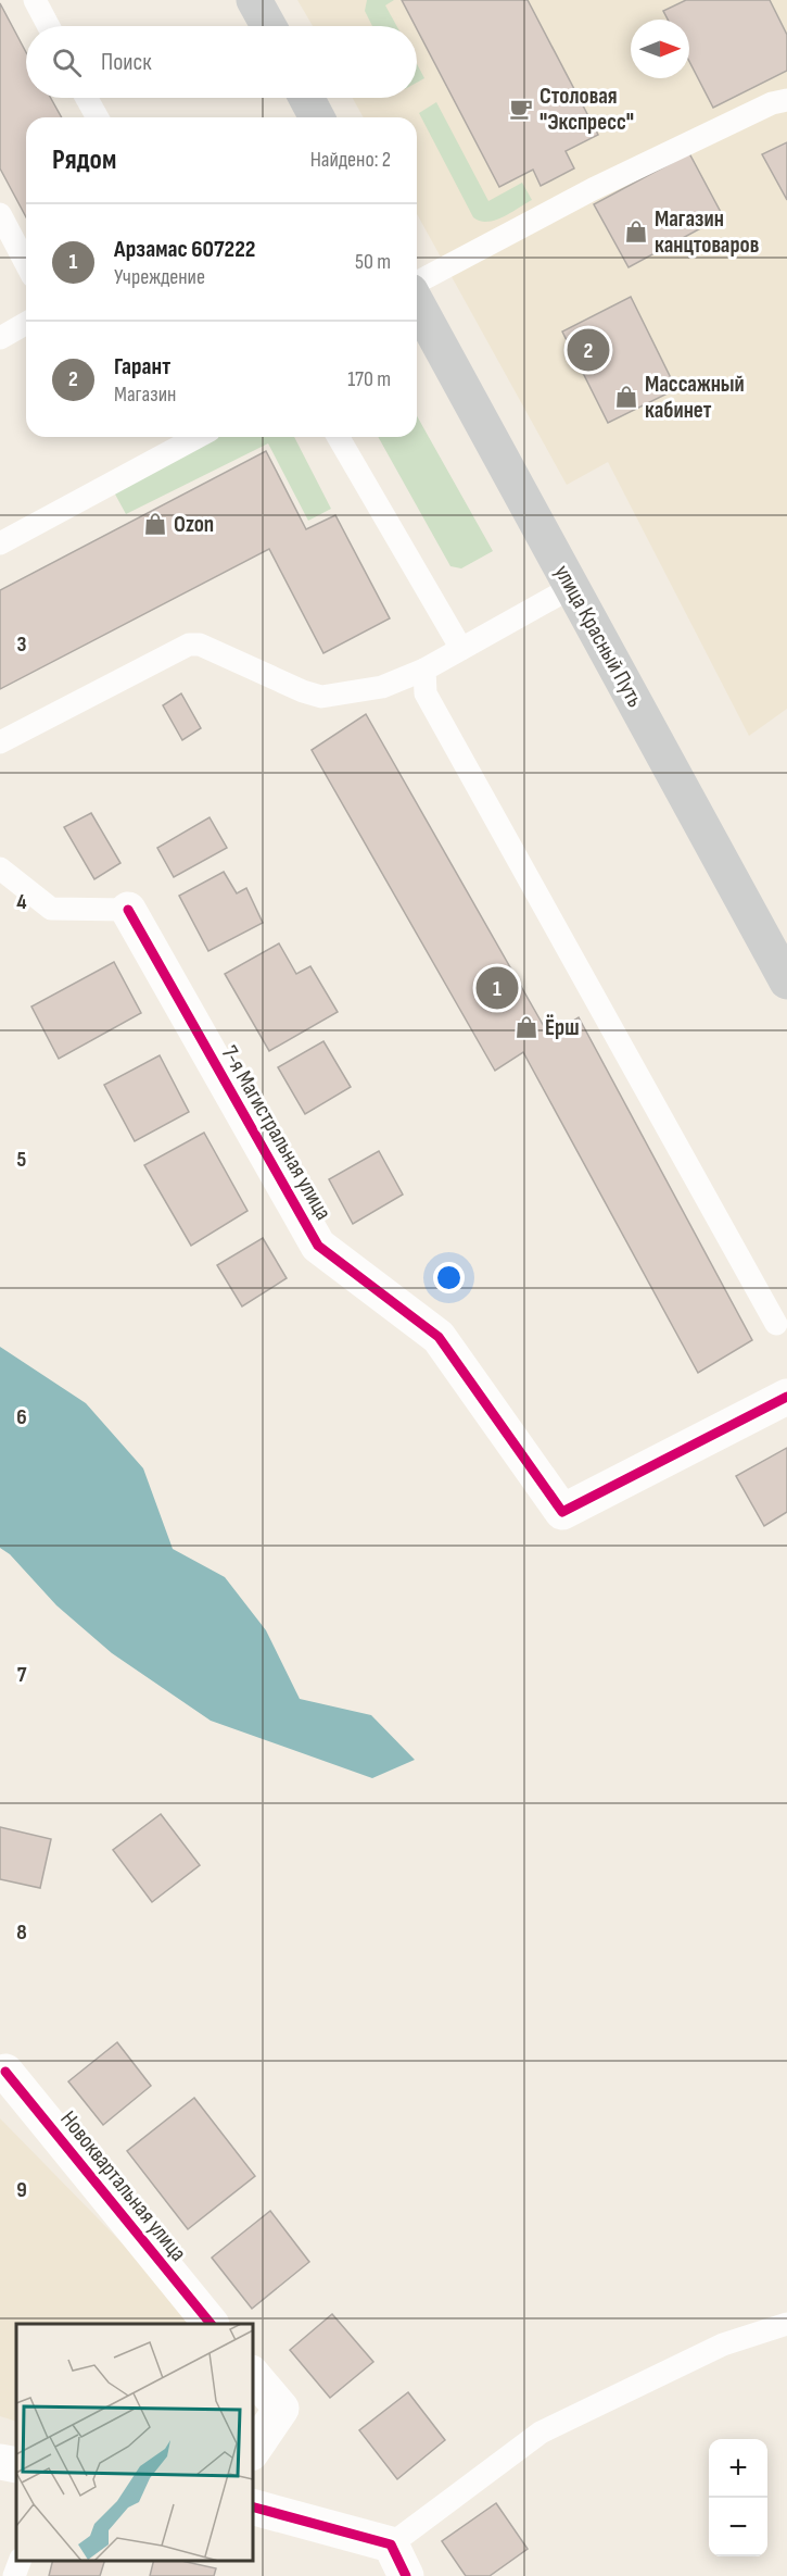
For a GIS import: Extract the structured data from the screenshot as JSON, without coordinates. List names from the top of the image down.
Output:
{
  "streets": {
    "main road": ["улица Красный Путь"],
    "street": ["7-я Магистральная улица", "Новоквартальная улица"]
  },
  "places": {
    "cafe": ["Столовая \"Экспресс\""],
    "shop": [
      "Магазин канцтоваров",
      "Массажный кабинет",
      "Ozon",
      "Ёрш"
    ]
  },
  "north": "right",
  "page": {
    "search": "Поиск",
    "heading": ["Рядом", "Найдено: 2"],
    "list": [
      {
        "mark": "1",
        "name": "Арзамас 607222",
        "note": "Учреждение",
        "value": "50 m"
      },
      {
        "mark": "2",
        "name": "Гарант",
        "note": "Магазин",
        "value": "170 m"
      }
    ],
    "pins": ["2", "1"],
    "map_buttons": ["+", "−"]
  },
  "grid": {
    "rows": [
      "3",
      "4",
      "5",
      "6",
      "7",
      "8",
      "9"
    ]
  }
}
